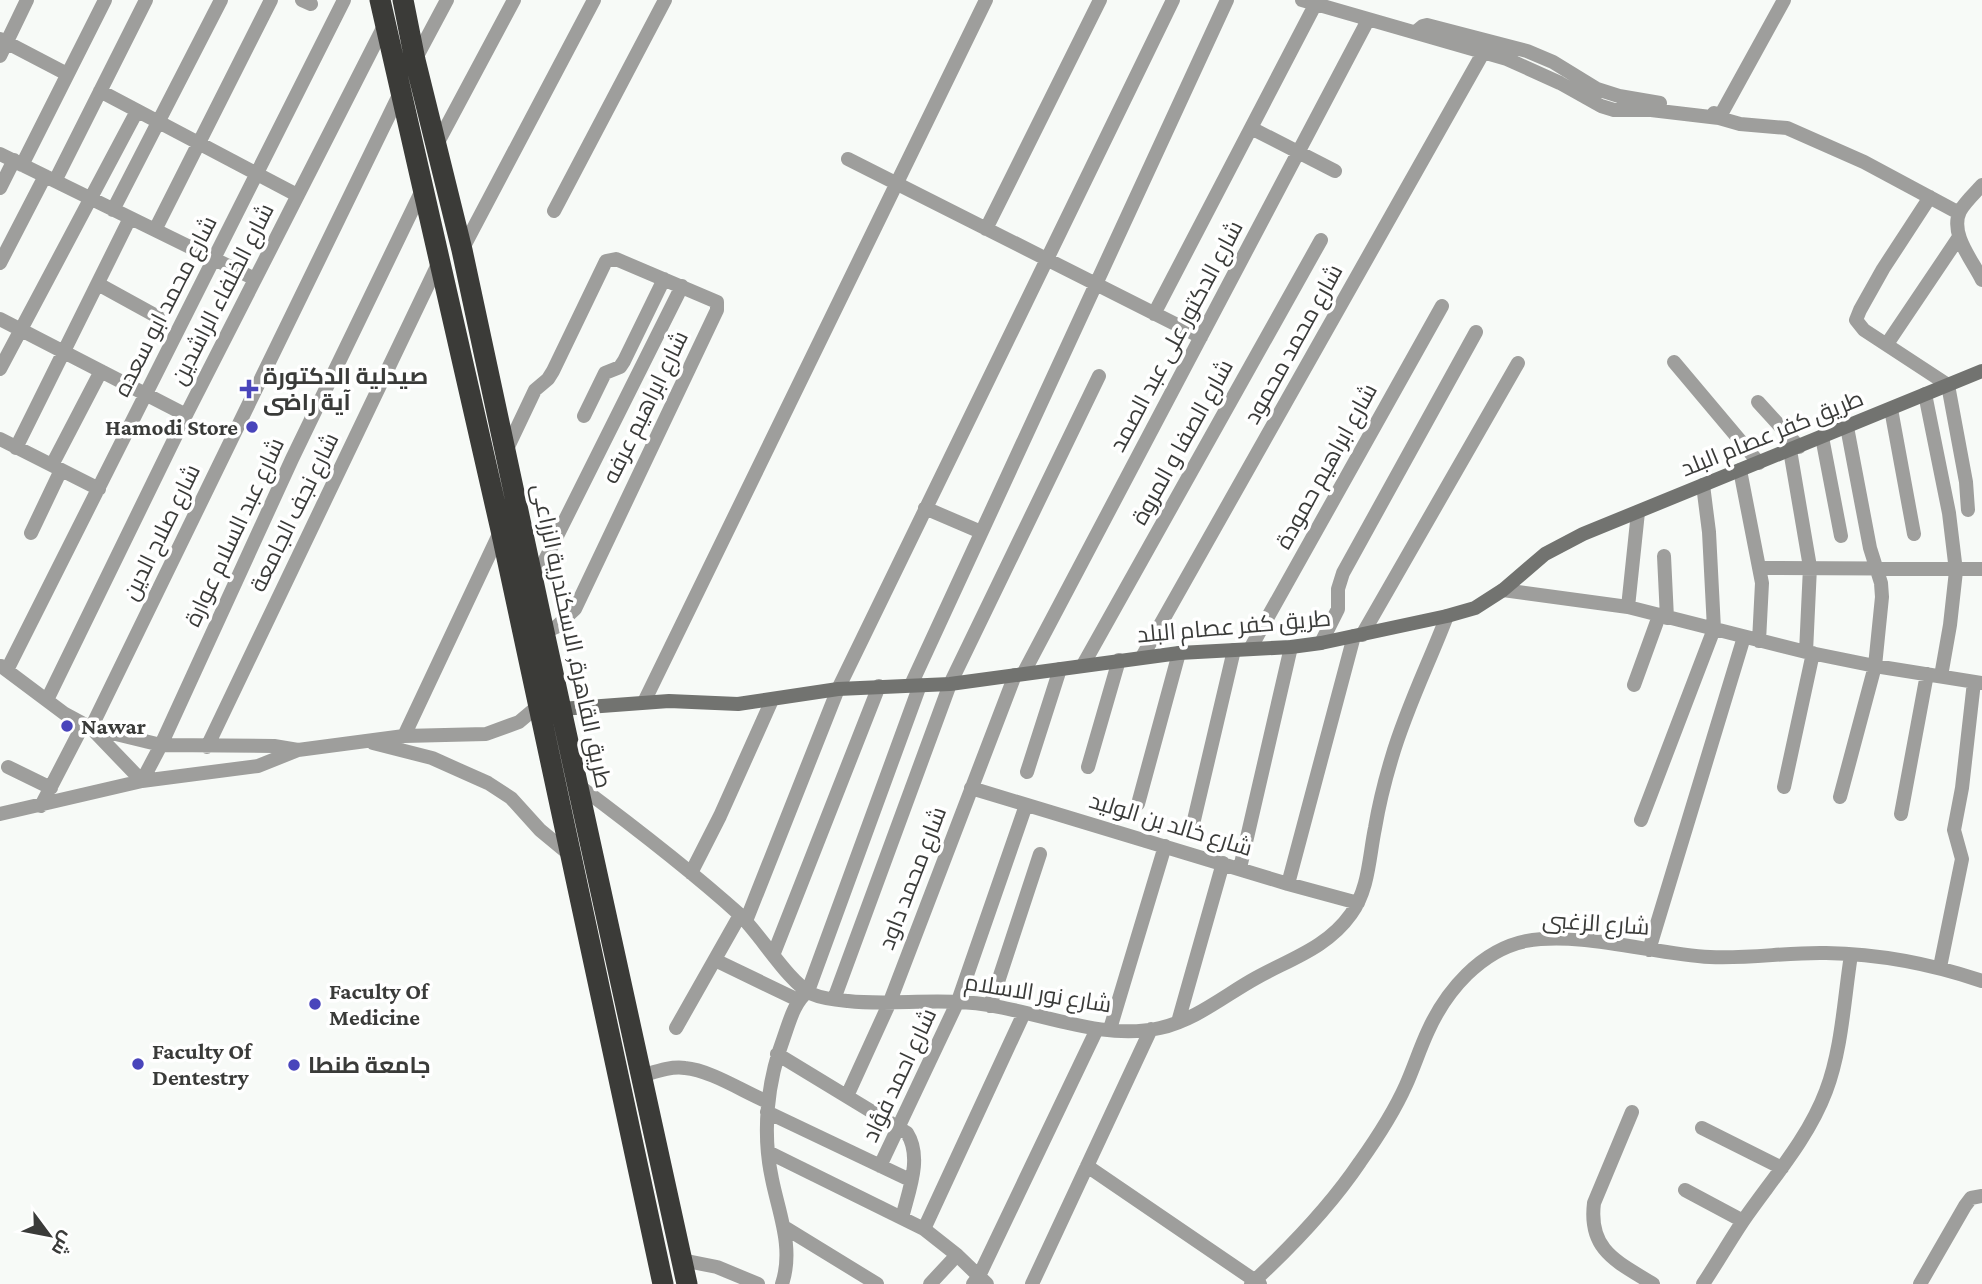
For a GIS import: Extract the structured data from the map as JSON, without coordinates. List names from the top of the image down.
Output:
{
  "streets": {
    "highway": ["طريق القاهرة, الاسكندرية الزراعى"],
    "street": [
      "شارع الخلفاء الراشدين",
      "شارع محمد ابو سعده",
      "شارع الدكتور على عبد الصمد",
      "شارع محمد محمود",
      "شارع ابراهيم عرفه",
      "طريق كفر عصام البلد",
      "شارع الصفا و المروة",
      "شارع ابراهيم حمودة",
      "شارع نجف الجامعة",
      "شارع صلاح الدين",
      "شارع عبد السلام عوارة",
      "شارع خالد بن الوليد",
      "شارع محمد داود",
      "شارع الزغبى",
      "شارع نور الاسلام",
      "شارع احمد فؤاد"
    ]
  },
  "crossings": [
    ["شارع الخلفاء الراشدين", "طريق القاهرة, الاسكندرية الزراعى"],
    ["شارع الدكتور على عبد الصمد", "طريق كفر عصام البلد"],
    ["شارع الدكتور على عبد الصمد", "شارع محمد داود"],
    ["شارع محمد محمود", "طريق كفر عصام البلد"],
    ["شارع ابراهيم عرفه", "طريق القاهرة, الاسكندرية الزراعى"],
    ["طريق كفر عصام البلد", "شارع الصفا و المروة"],
    ["طريق كفر عصام البلد", "شارع ابراهيم حمودة"],
    ["طريق كفر عصام البلد", "طريق القاهرة, الاسكندرية الزراعى"],
    ["طريق كفر عصام البلد", "شارع محمد داود"],
    ["طريق كفر عصام البلد", "شارع نور الاسلام"],
    ["شارع نجف الجامعة", "طريق القاهرة, الاسكندرية الزراعى"],
    ["شارع صلاح الدين", "طريق القاهرة, الاسكندرية الزراعى"],
    ["شارع عبد السلام عوارة", "طريق القاهرة, الاسكندرية الزراعى"],
    ["طريق القاهرة, الاسكندرية الزراعى", "شارع نور الاسلام"],
    ["شارع خالد بن الوليد", "شارع محمد داود"],
    ["شارع خالد بن الوليد", "شارع نور الاسلام"],
    ["شارع خالد بن الوليد", "شارع احمد فؤاد"],
    ["شارع محمد داود", "شارع نور الاسلام"],
    ["شارع نور الاسلام", "شارع احمد فؤاد"]
  ],
  "places": {
    "health": ["صيدلية الدكتورة آية راضى"],
    "other": [
      "Hamodi Store",
      "Nawar",
      "Faculty Of Medicine",
      "Faculty Of Dentestry",
      "جامعة طنطا"
    ]
  },
  "north": "bottom right"
}
